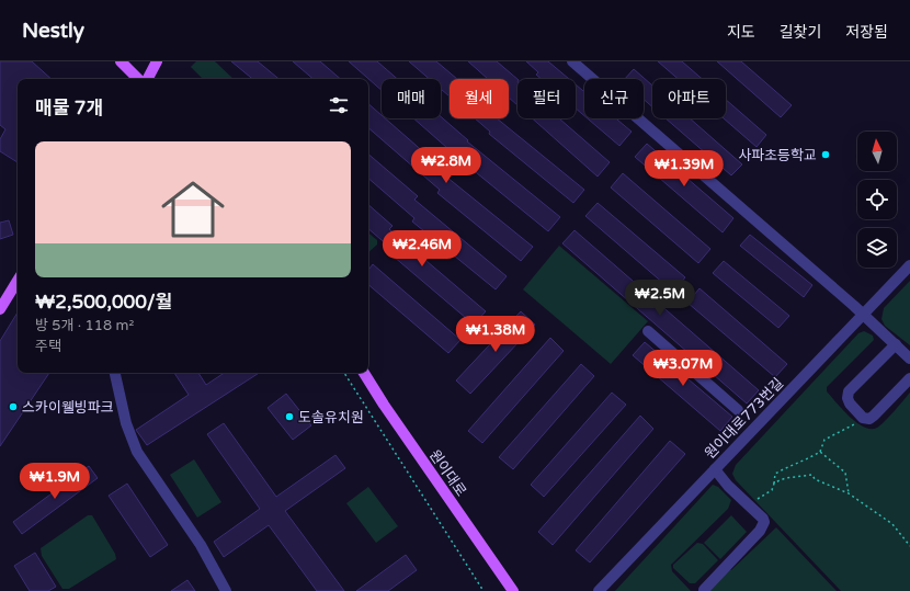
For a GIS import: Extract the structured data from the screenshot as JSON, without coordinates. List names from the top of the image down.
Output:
{
  "streets": {
    "main road": ["원이대로"],
    "street": ["원이대로773번길"]
  },
  "places": ["사파초등학교", "스카이웰빙파크", "도솔유치원"],
  "north": "top",
  "page": {
    "header": "Nestly",
    "nav": ["지도", "길찾기", "저장됨"],
    "chip": [
      "매매",
      "월세",
      "필터",
      "신규",
      "아파트"
    ],
    "heading": "매물 7개",
    "list": [
      {
        "name": "₩2,500,000/월",
        "note": "방 5개 · 118 m² · 주택"
      }
    ],
    "price": [
      "₩2.8M",
      "₩1.39M",
      "₩2.46M",
      "₩2.5M",
      "₩1.38M",
      "₩3.07M",
      "₩1.9M"
    ]
  }
}
